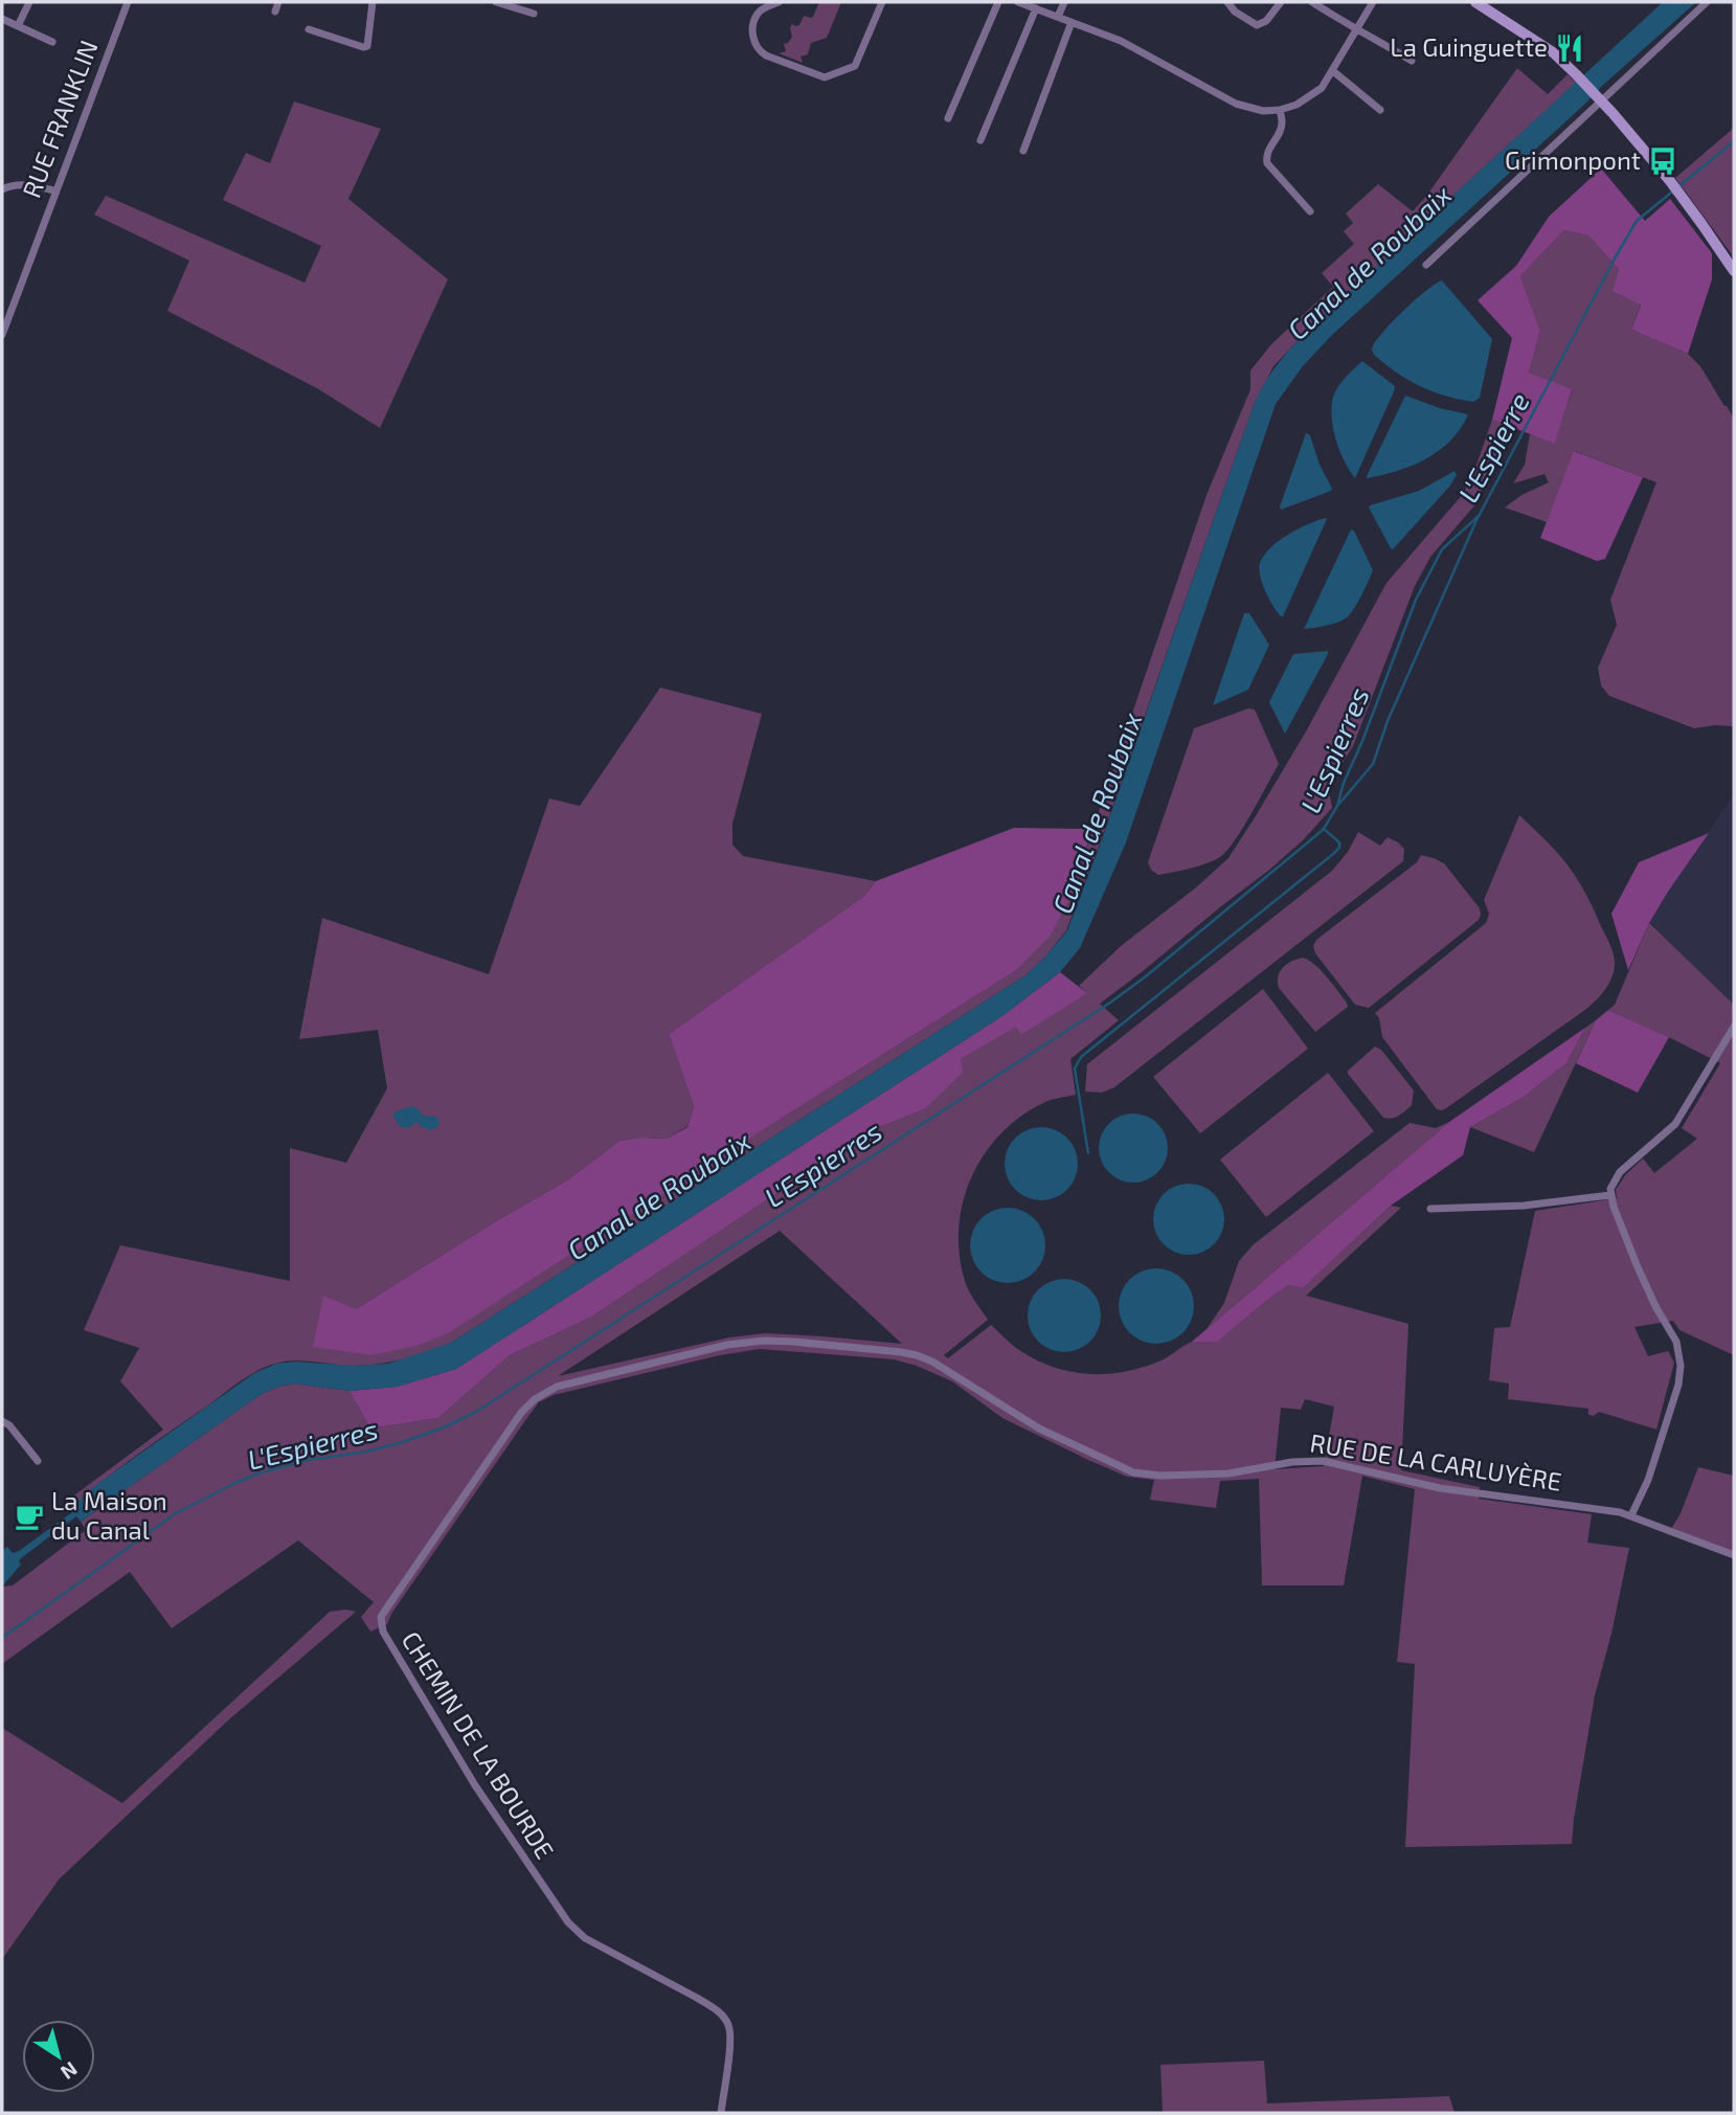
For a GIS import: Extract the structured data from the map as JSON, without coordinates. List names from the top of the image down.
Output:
{
  "streets": {
    "street": ["RUE FRANKLIN", "RUE DE LA CARLUYÈRE", "CHEMIN DE LA BOURDE"]
  },
  "crossings": [
    ["RUE DE LA CARLUYÈRE", "CHEMIN DE LA BOURDE"]
  ],
  "water": ["Canal de Roubaix", "L'Espierre", "L'Espierres"],
  "places": {
    "restaurant": ["La Guinguette"],
    "bus stop": ["Grimonpont"],
    "cafe": ["La Maison du Canal"]
  },
  "north": "bottom right"
}
